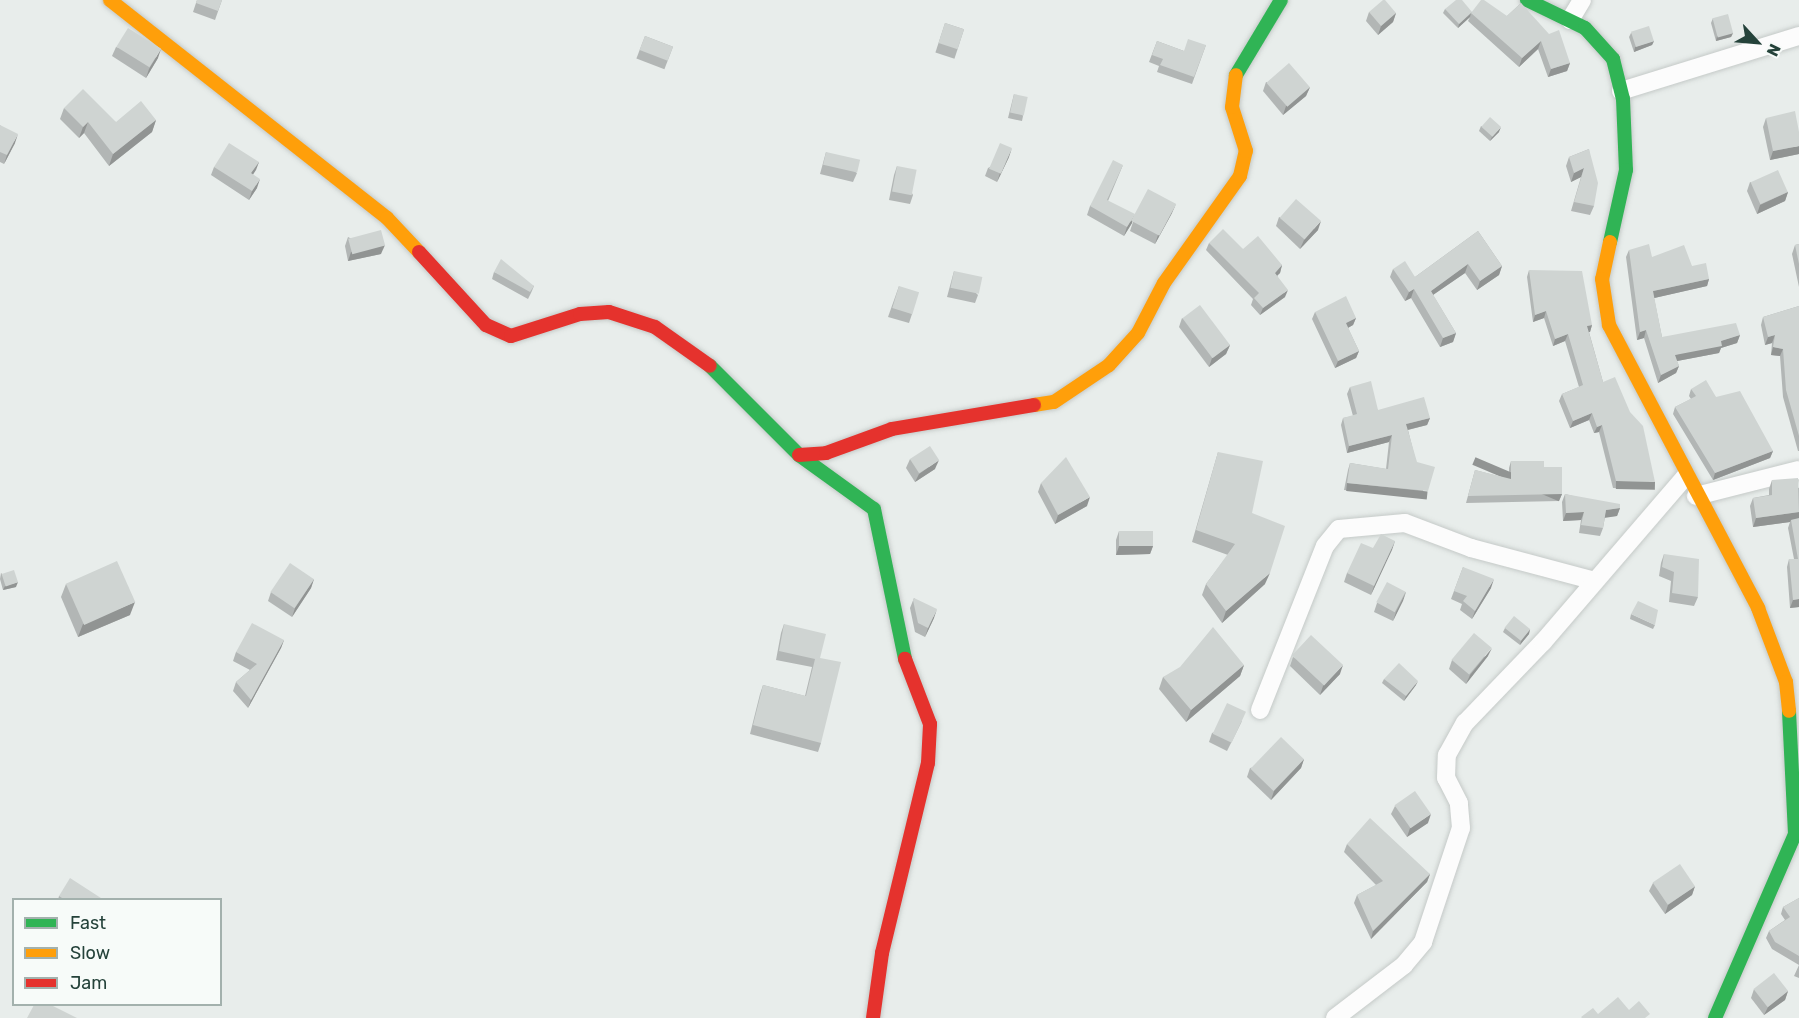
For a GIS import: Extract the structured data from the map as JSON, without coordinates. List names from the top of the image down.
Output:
{
  "legend": ["Fast", "Slow", "Jam"],
  "north": "bottom right"
}
